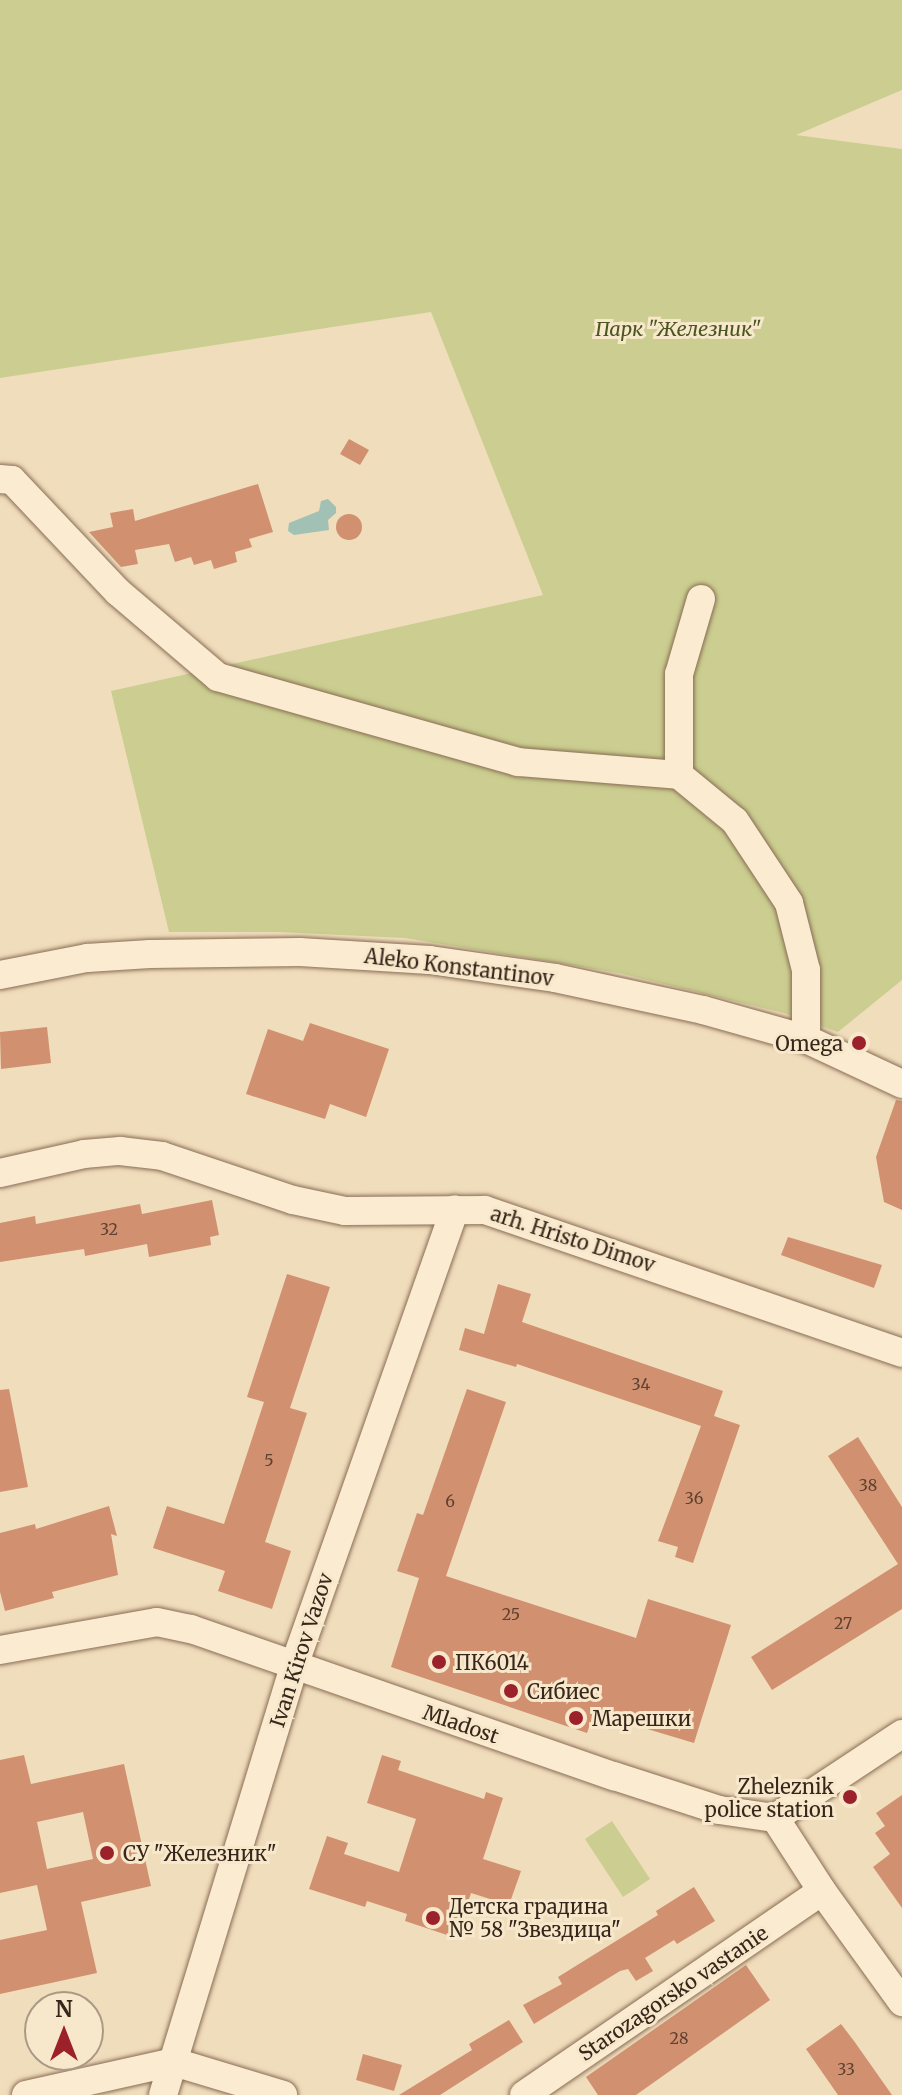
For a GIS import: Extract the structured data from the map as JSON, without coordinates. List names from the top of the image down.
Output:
{
  "streets": {
    "street": [
      "Aleko Konstantinov",
      "arh. Hristo Dimov",
      "Ivan Kirov Vazov",
      "Mladost",
      "Starozagorsko vastanie"
    ]
  },
  "crossings": [
    ["arh. Hristo Dimov", "Ivan Kirov Vazov"],
    ["Ivan Kirov Vazov", "Mladost"]
  ],
  "parks": ["Парк \"Железник\""],
  "places": [
    "Omega",
    "ПК6014",
    "Сибиес",
    "Марешки",
    "Zheleznik police station",
    "СУ \"Железник\"",
    "Детска градина № 58 \"Звездица\""
  ],
  "house_numbers": [
    "32",
    "34",
    "5",
    "38",
    "36",
    "6",
    "25",
    "27",
    "28",
    "33"
  ],
  "north": "top"
}
